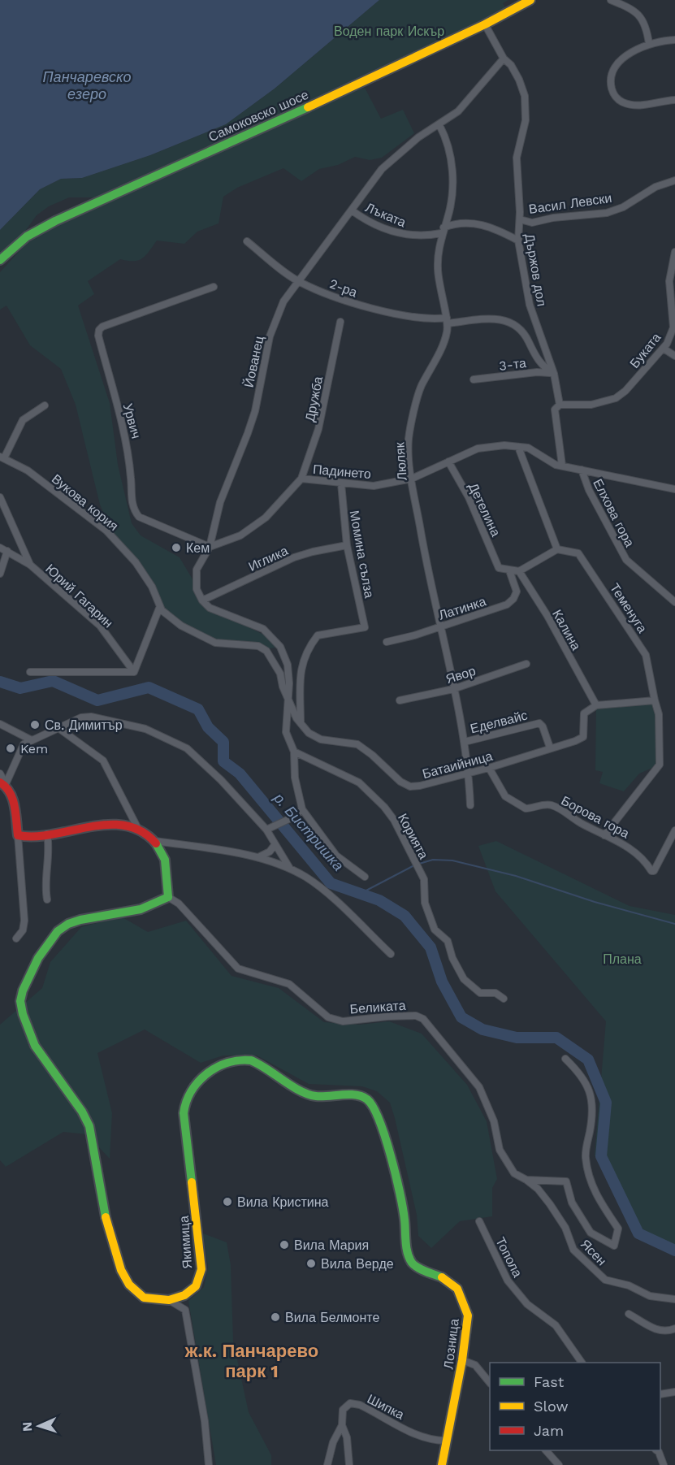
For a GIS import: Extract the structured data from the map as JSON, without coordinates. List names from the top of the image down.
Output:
{
  "streets": {
    "street": [
      "Самоковско шосе",
      "Васил Левски",
      "Лъката",
      "Държов дол",
      "2-ра",
      "Буката",
      "Йованец",
      "3-та",
      "Дружба",
      "Урвич",
      "Люляк",
      "Падинето",
      "Вукова кория",
      "Детелина",
      "Елхова гора",
      "Момина сълза",
      "Иглика",
      "Юрий Гагарин",
      "Латинка",
      "Теменуга",
      "Калина",
      "Явор",
      "Еделвайс",
      "Батаийница",
      "Борова гора",
      "Корията",
      "Беликата",
      "Якимица",
      "Ясен",
      "Топола",
      "Лозница",
      "Шипка"
    ]
  },
  "crossings": [
    ["Самоковско шосе", "Държов дол"],
    ["Васил Левски", "Държов дол"],
    ["Лъката", "Държов дол"],
    ["Лъката", "Йованец"],
    ["Лъката", "Люляк"],
    ["Държов дол", "2-ра"],
    ["Държов дол", "Буката"],
    ["Държов дол", "Йованец"],
    ["Държов дол", "3-та"],
    ["Държов дол", "Падинето"],
    ["2-ра", "Йованец"],
    ["2-ра", "3-та"],
    ["2-ра", "Люляк"],
    ["Йованец", "Урвич"],
    ["Йованец", "Люляк"],
    ["Йованец", "Падинето"],
    ["Йованец", "Иглика"],
    ["Дружба", "Падинето"],
    ["Урвич", "Падинето"],
    ["Люляк", "Падинето"],
    ["Люляк", "Латинка"],
    ["Люляк", "Явор"],
    ["Люляк", "Еделвайс"],
    ["Люляк", "Батаийница"],
    ["Падинето", "Детелина"],
    ["Падинето", "Елхова гора"],
    ["Падинето", "Момина сълза"],
    ["Детелина", "Латинка"],
    ["Момина сълза", "Иглика"],
    ["Момина сълза", "Батаийница"],
    ["Теменуга", "Борова гора"],
    ["Калина", "Батаийница"],
    ["Еделвайс", "Батаийница"],
    ["Батаийница", "Борова гора"],
    ["Беликата", "Ясен"],
    ["Якимица", "Лозница"],
    ["Лозница", "Шипка"]
  ],
  "districts": ["ж.к. Панчарево парк 1"],
  "water": ["Панчаревско езеро", "р. Бистришка"],
  "parks": ["Воден парк Искър", "Плана"],
  "places": [
    "Кем",
    "Св. Димитър",
    "Kem",
    "Вила Кристина",
    "Вила Мария",
    "Вила Верде",
    "Вила Белмонте"
  ],
  "legend": ["Fast", "Slow", "Jam"],
  "north": "left"
}
